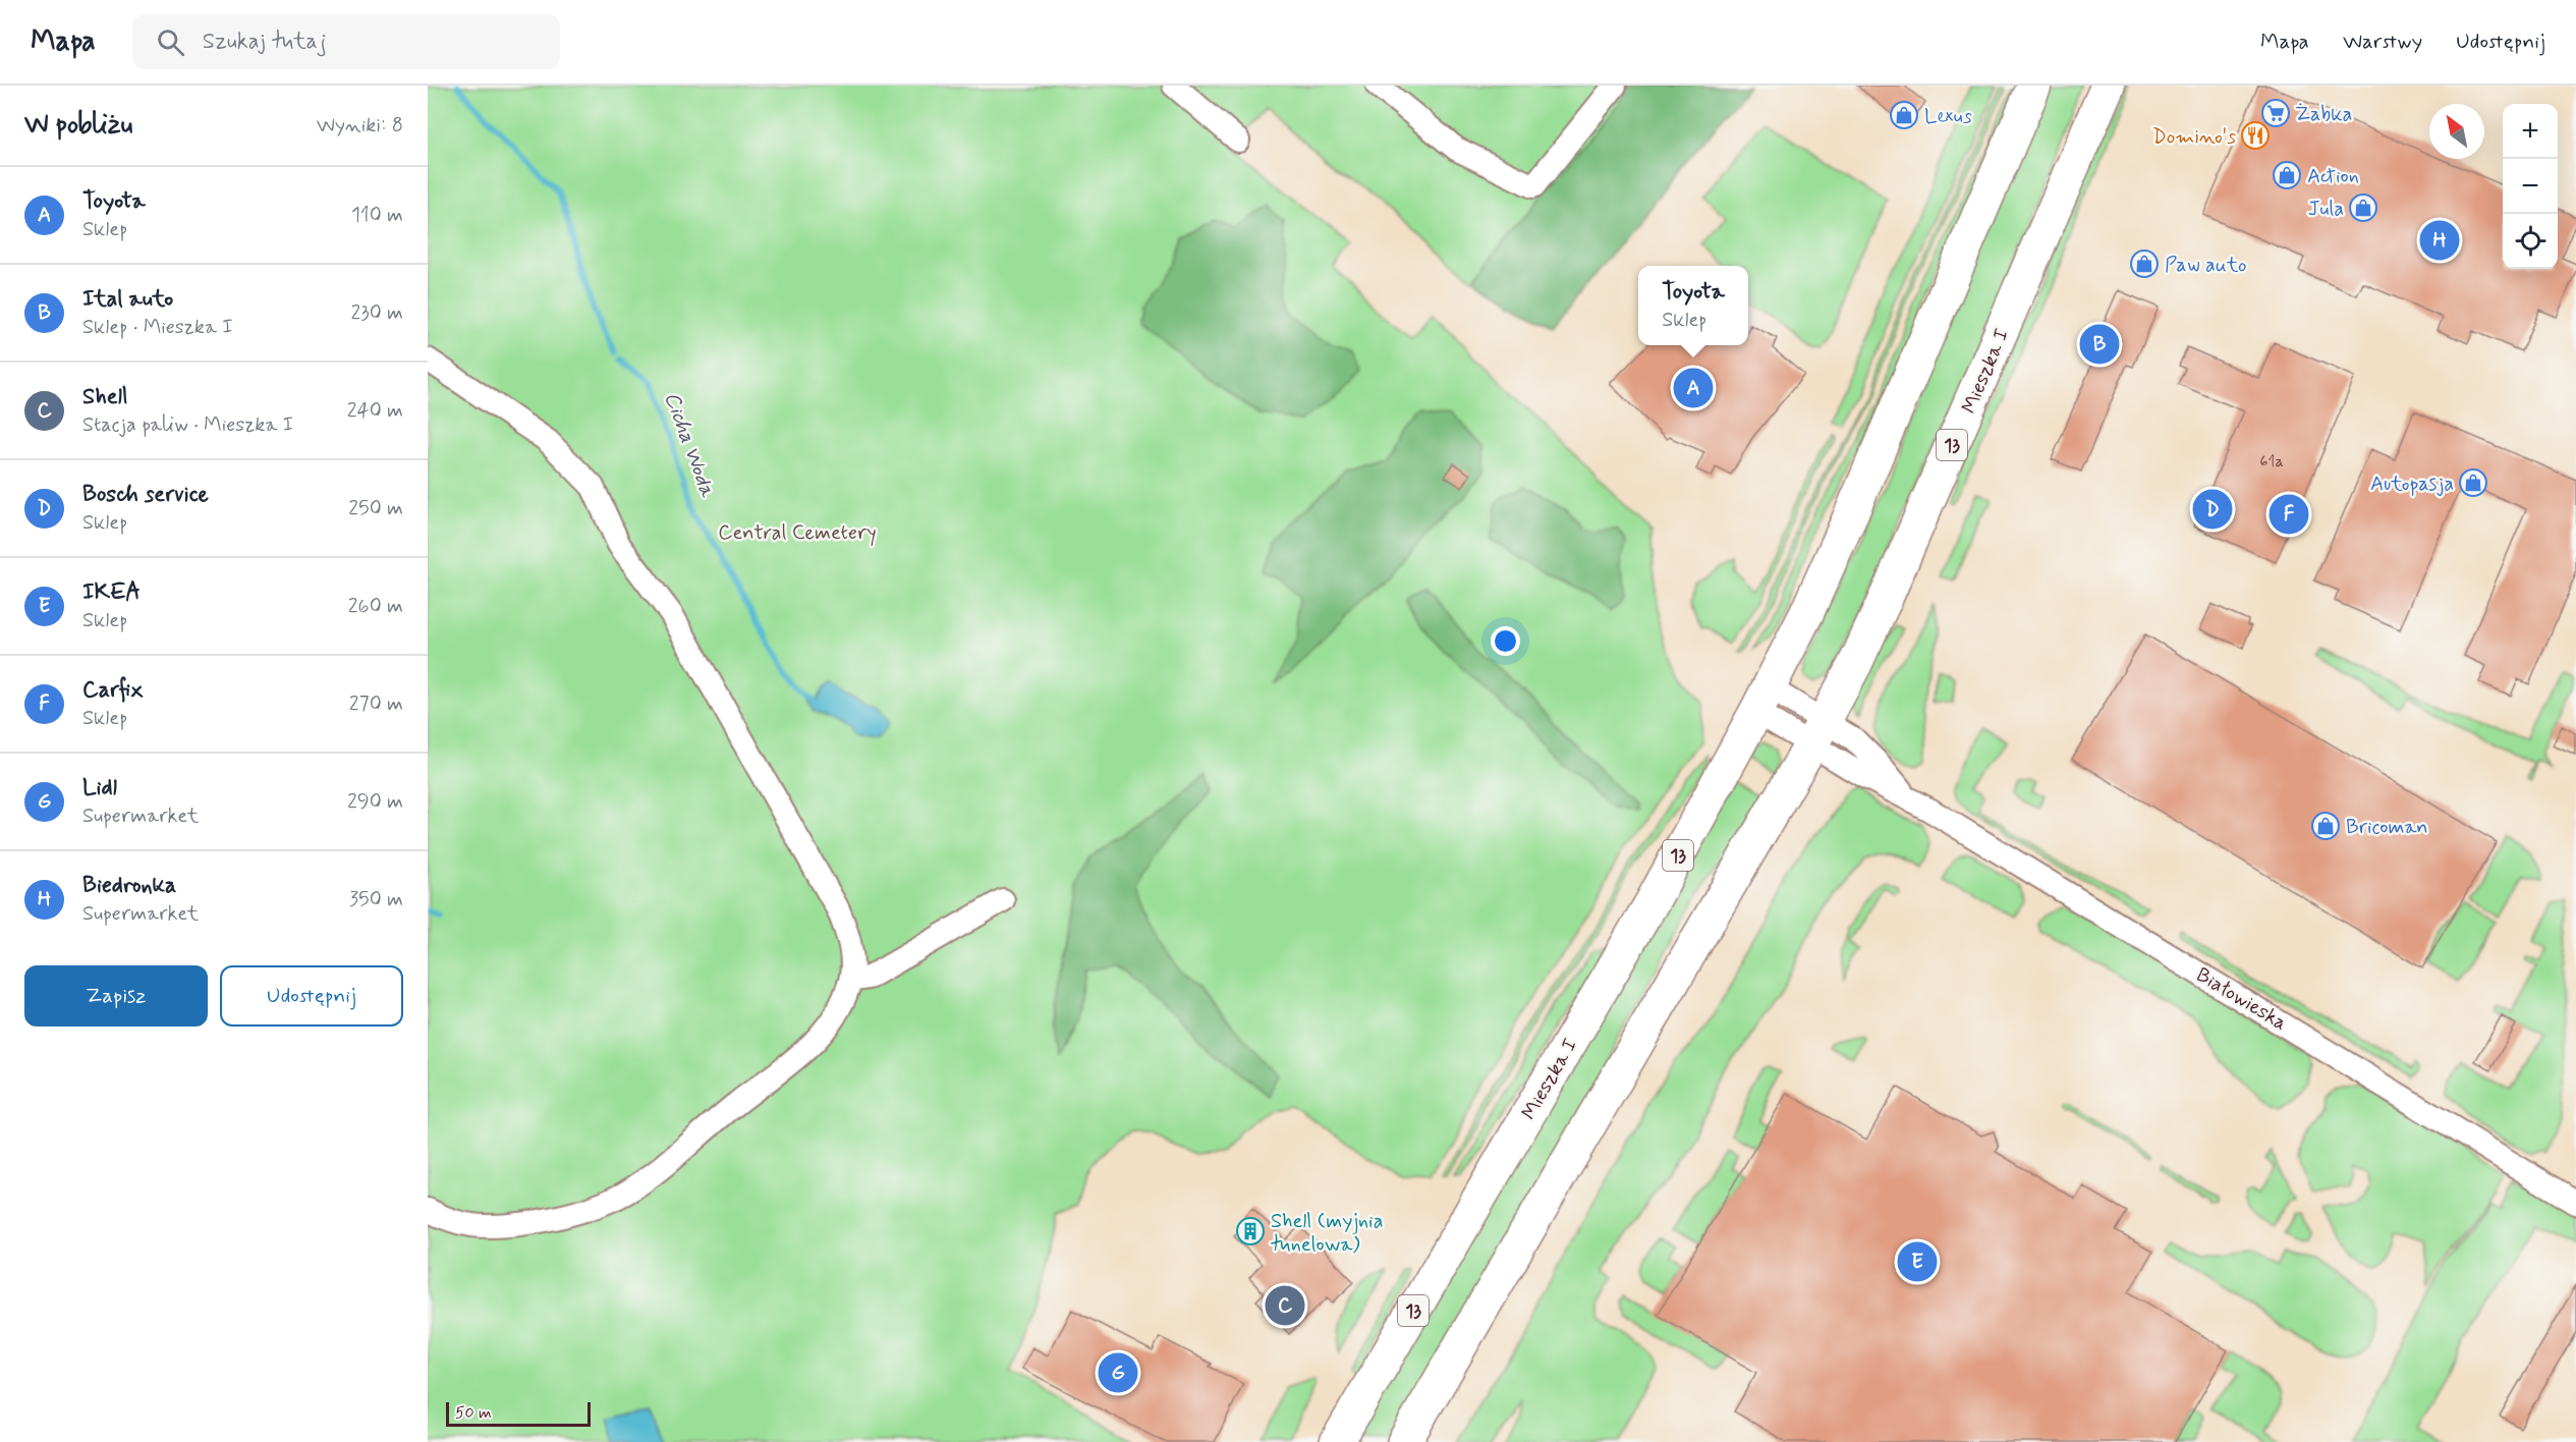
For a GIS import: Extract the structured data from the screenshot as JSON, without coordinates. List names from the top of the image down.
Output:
{
  "streets": {
    "main road": ["Mieszka I", "13"],
    "street": ["Białowieska"]
  },
  "crossings": [
    ["Mieszka I", "Białowieska"]
  ],
  "water": ["Cicha Woda"],
  "parks": ["Central Cemetery"],
  "places": {
    "supermarket": ["Żabka"],
    "shop": [
      "Lexus",
      "Action",
      "Jula",
      "Paw auto",
      "Autopasja",
      "Bricoman"
    ],
    "restaurant": ["Domino's"],
    "building": ["Shell (myjnia tunelowa)"]
  },
  "house_numbers": ["61a"],
  "scale_bar": "50 m",
  "north": "top left",
  "page": {
    "header": "Mapa",
    "search": "Szukaj tutaj",
    "nav": ["Mapa", "Warstwy", "Udostępnij"],
    "heading": ["W pobliżu", "Wyniki: 8"],
    "map_buttons": ["+", "−"],
    "list": [
      {
        "mark": "A",
        "name": "Toyota",
        "note": "Sklep",
        "value": "110 m"
      },
      {
        "mark": "B",
        "name": "Ital auto",
        "note": "Sklep · Mieszka I",
        "value": "230 m"
      },
      {
        "mark": "C",
        "name": "Shell",
        "note": "Stacja paliw · Mieszka I",
        "value": "240 m"
      },
      {
        "mark": "D",
        "name": "Bosch service",
        "note": "Sklep",
        "value": "250 m"
      },
      {
        "mark": "E",
        "name": "IKEA",
        "note": "Sklep",
        "value": "260 m"
      },
      {
        "mark": "F",
        "name": "Carfix",
        "note": "Sklep",
        "value": "270 m"
      },
      {
        "mark": "G",
        "name": "Lidl",
        "note": "Supermarket",
        "value": "290 m"
      },
      {
        "mark": "H",
        "name": "Biedronka",
        "note": "Supermarket",
        "value": "350 m"
      }
    ],
    "pins": [
      "H",
      "B",
      "A",
      "D",
      "F",
      "E",
      "C",
      "G"
    ],
    "popup": ["Toyota", "Sklep"],
    "buttons": ["Zapisz", "Udostępnij"],
    "scale": "50 m"
  }
}
